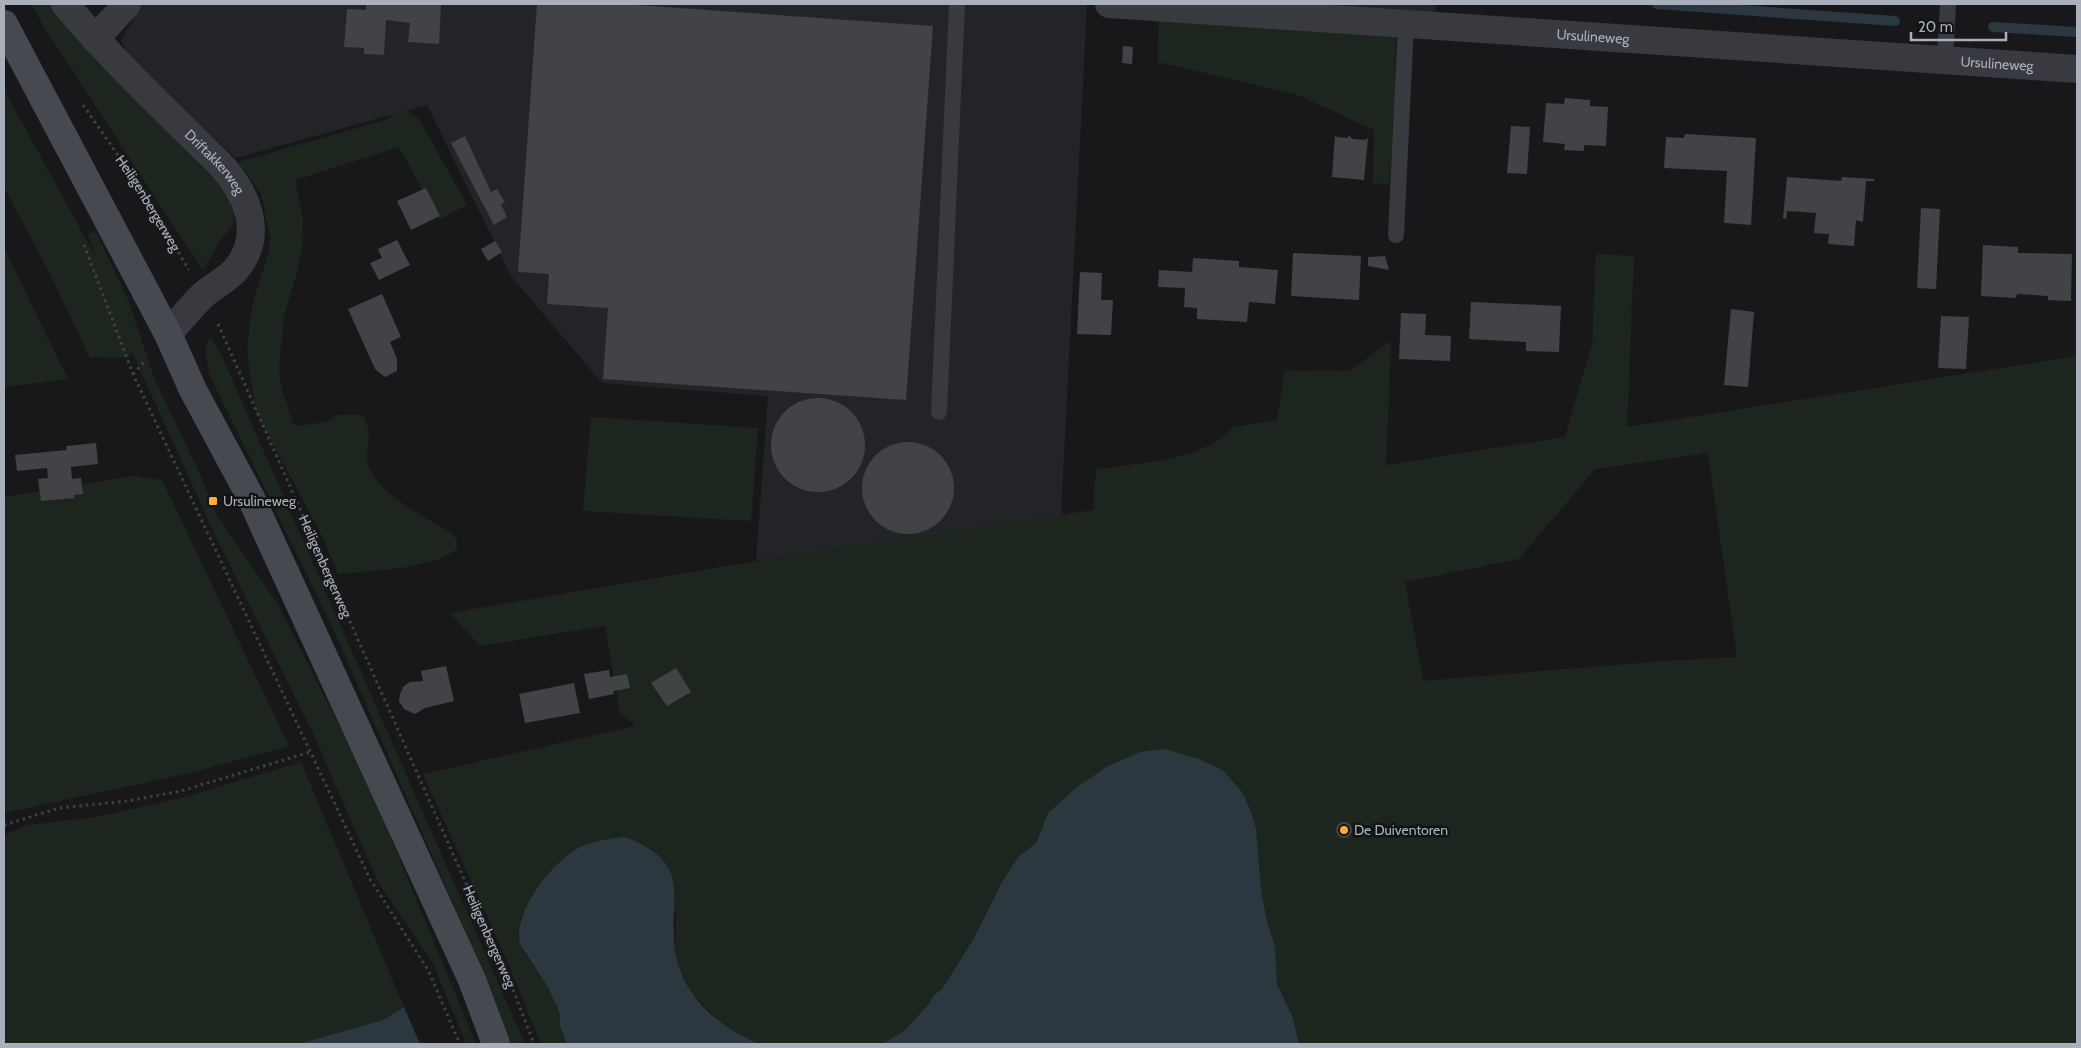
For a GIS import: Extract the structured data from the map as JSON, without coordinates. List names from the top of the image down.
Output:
{
  "streets": {
    "street": ["Ursulineweg", "Driftakkerweg"],
    "path": ["Heiligenbergerweg"]
  },
  "crossings": [
    ["Driftakkerweg", "Heiligenbergerweg"]
  ],
  "places": {
    "transit": ["Ursulineweg"],
    "other": ["De Duiventoren"]
  },
  "scale_bar": "20 m"
}
